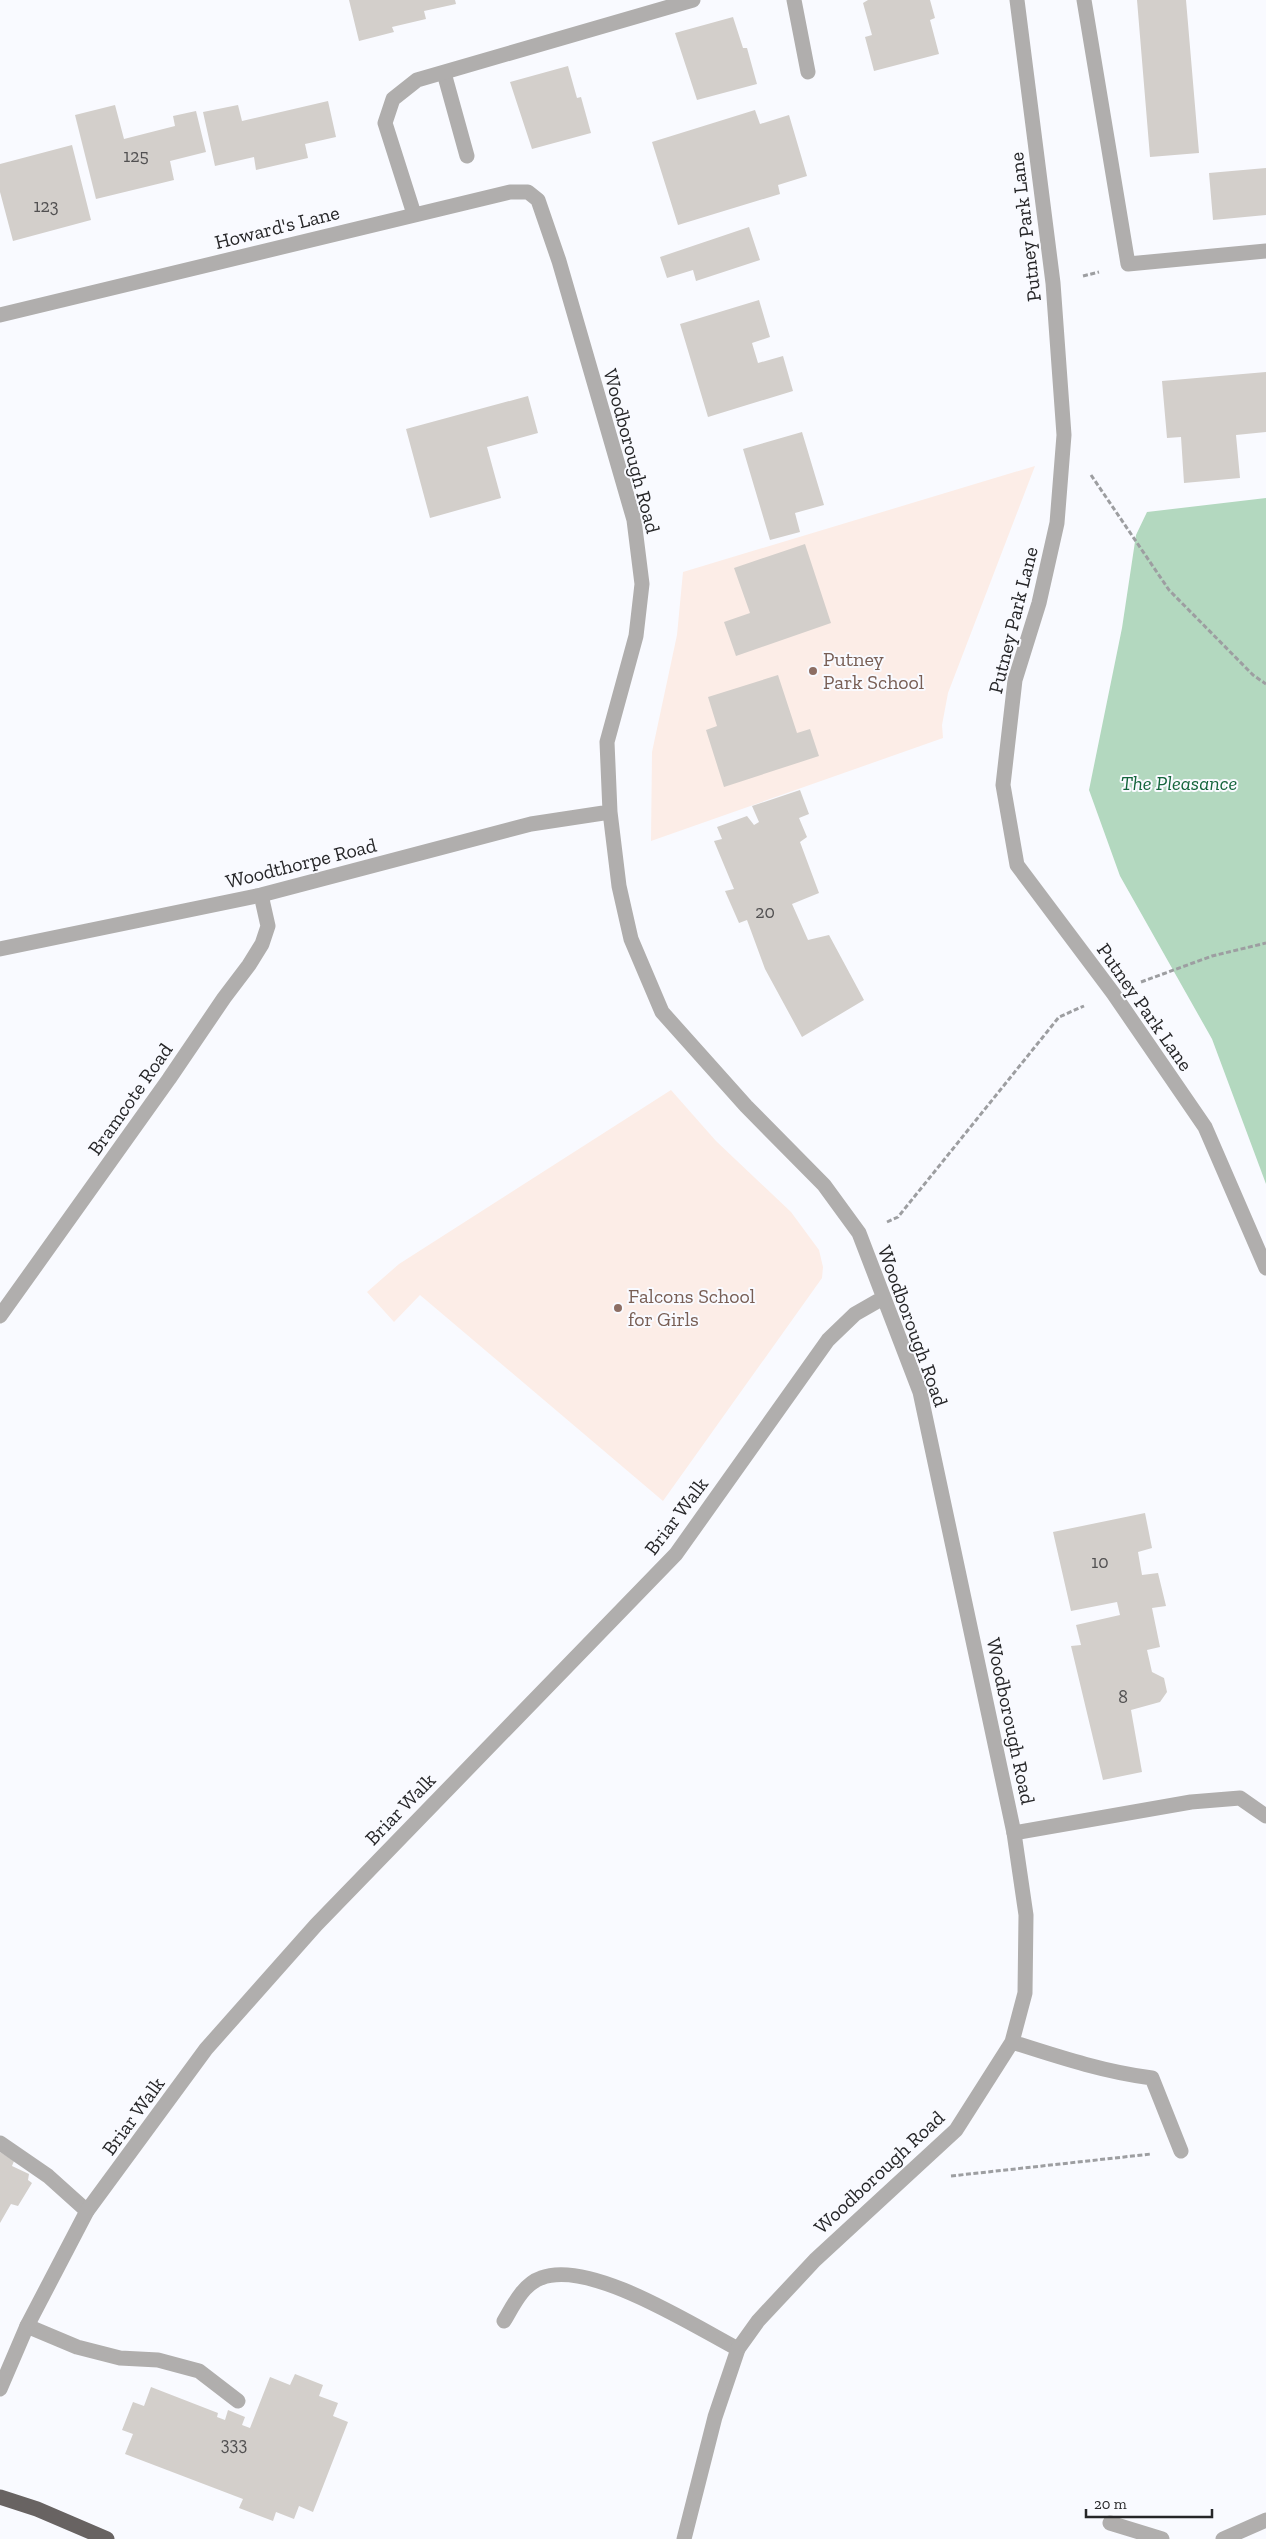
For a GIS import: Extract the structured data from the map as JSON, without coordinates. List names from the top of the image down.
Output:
{
  "streets": {
    "street": [
      "Howard's Lane",
      "Putney Park Lane",
      "Woodborough Road",
      "Woodthorpe Road",
      "Bramcote Road",
      "Briar Walk"
    ]
  },
  "crossings": [
    ["Howard's Lane", "Woodborough Road"],
    ["Woodborough Road", "Woodthorpe Road"],
    ["Woodborough Road", "Briar Walk"],
    ["Woodthorpe Road", "Bramcote Road"]
  ],
  "parks": ["The Pleasance"],
  "places": ["Putney Park School", "Falcons School for Girls"],
  "house_numbers": [
    "125",
    "123",
    "20",
    "10",
    "8",
    "333"
  ],
  "scale_bar": "20 m"
}
